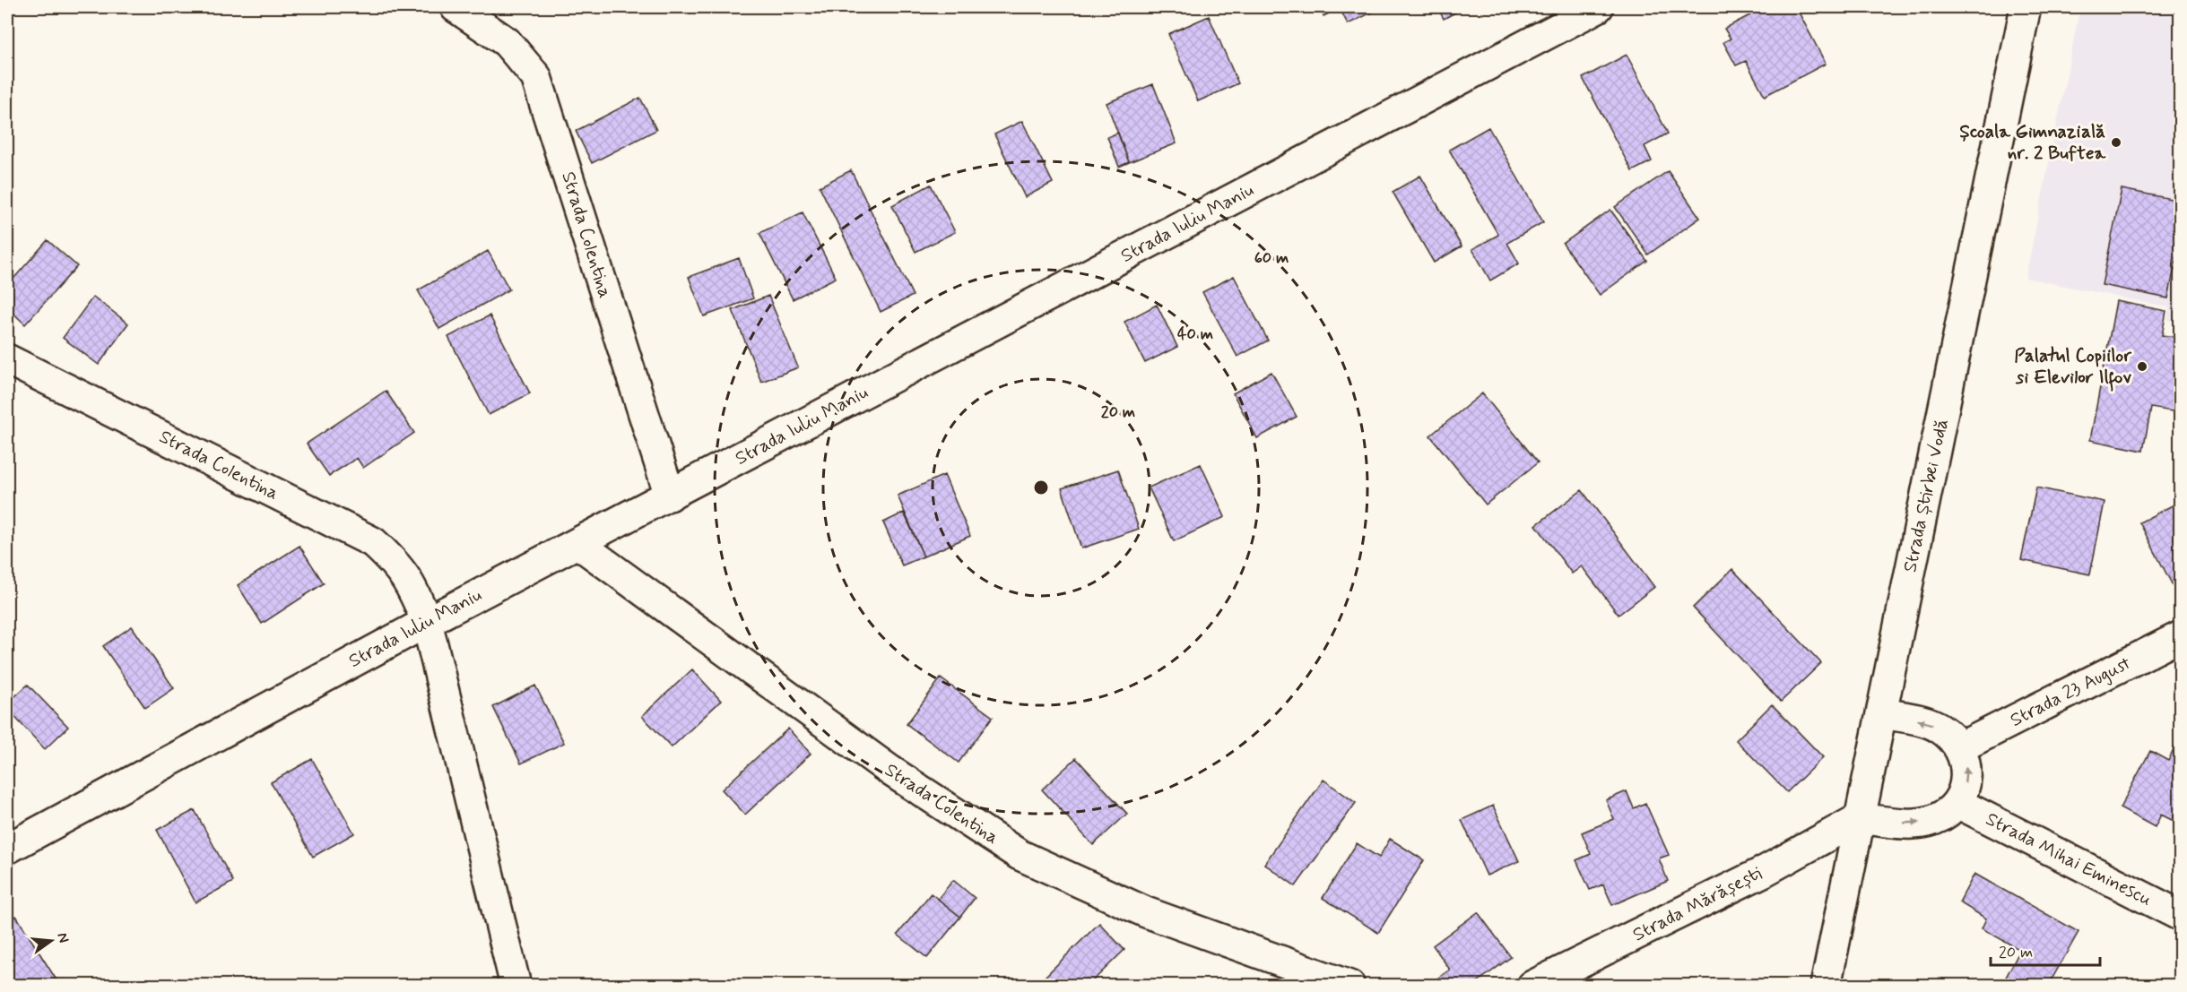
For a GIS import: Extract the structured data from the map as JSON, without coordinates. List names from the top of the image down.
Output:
{
  "streets": {
    "street": [
      "Strada Iuliu Maniu",
      "Strada Colentina",
      "Strada Știrbei Vodă",
      "Strada 23 August",
      "Strada Mihai Eminescu",
      "Strada Mărășești"
    ]
  },
  "crossings": [
    ["Strada Iuliu Maniu", "Strada Colentina"],
    ["Strada Știrbei Vodă", "Strada 23 August"],
    ["Strada Știrbei Vodă", "Strada Mihai Eminescu"],
    ["Strada Știrbei Vodă", "Strada Mărășești"],
    ["Strada 23 August", "Strada Mihai Eminescu"],
    ["Strada 23 August", "Strada Mărășești"],
    ["Strada Mihai Eminescu", "Strada Mărășești"]
  ],
  "places": ["Școala Gimnazială nr. 2 Buftea", "Palatul Copiilor si Elevilor Ilfov"],
  "scale_bar": "20 m",
  "north": "right",
  "rings": ["60 m", "40 m", "20 m"]
}
